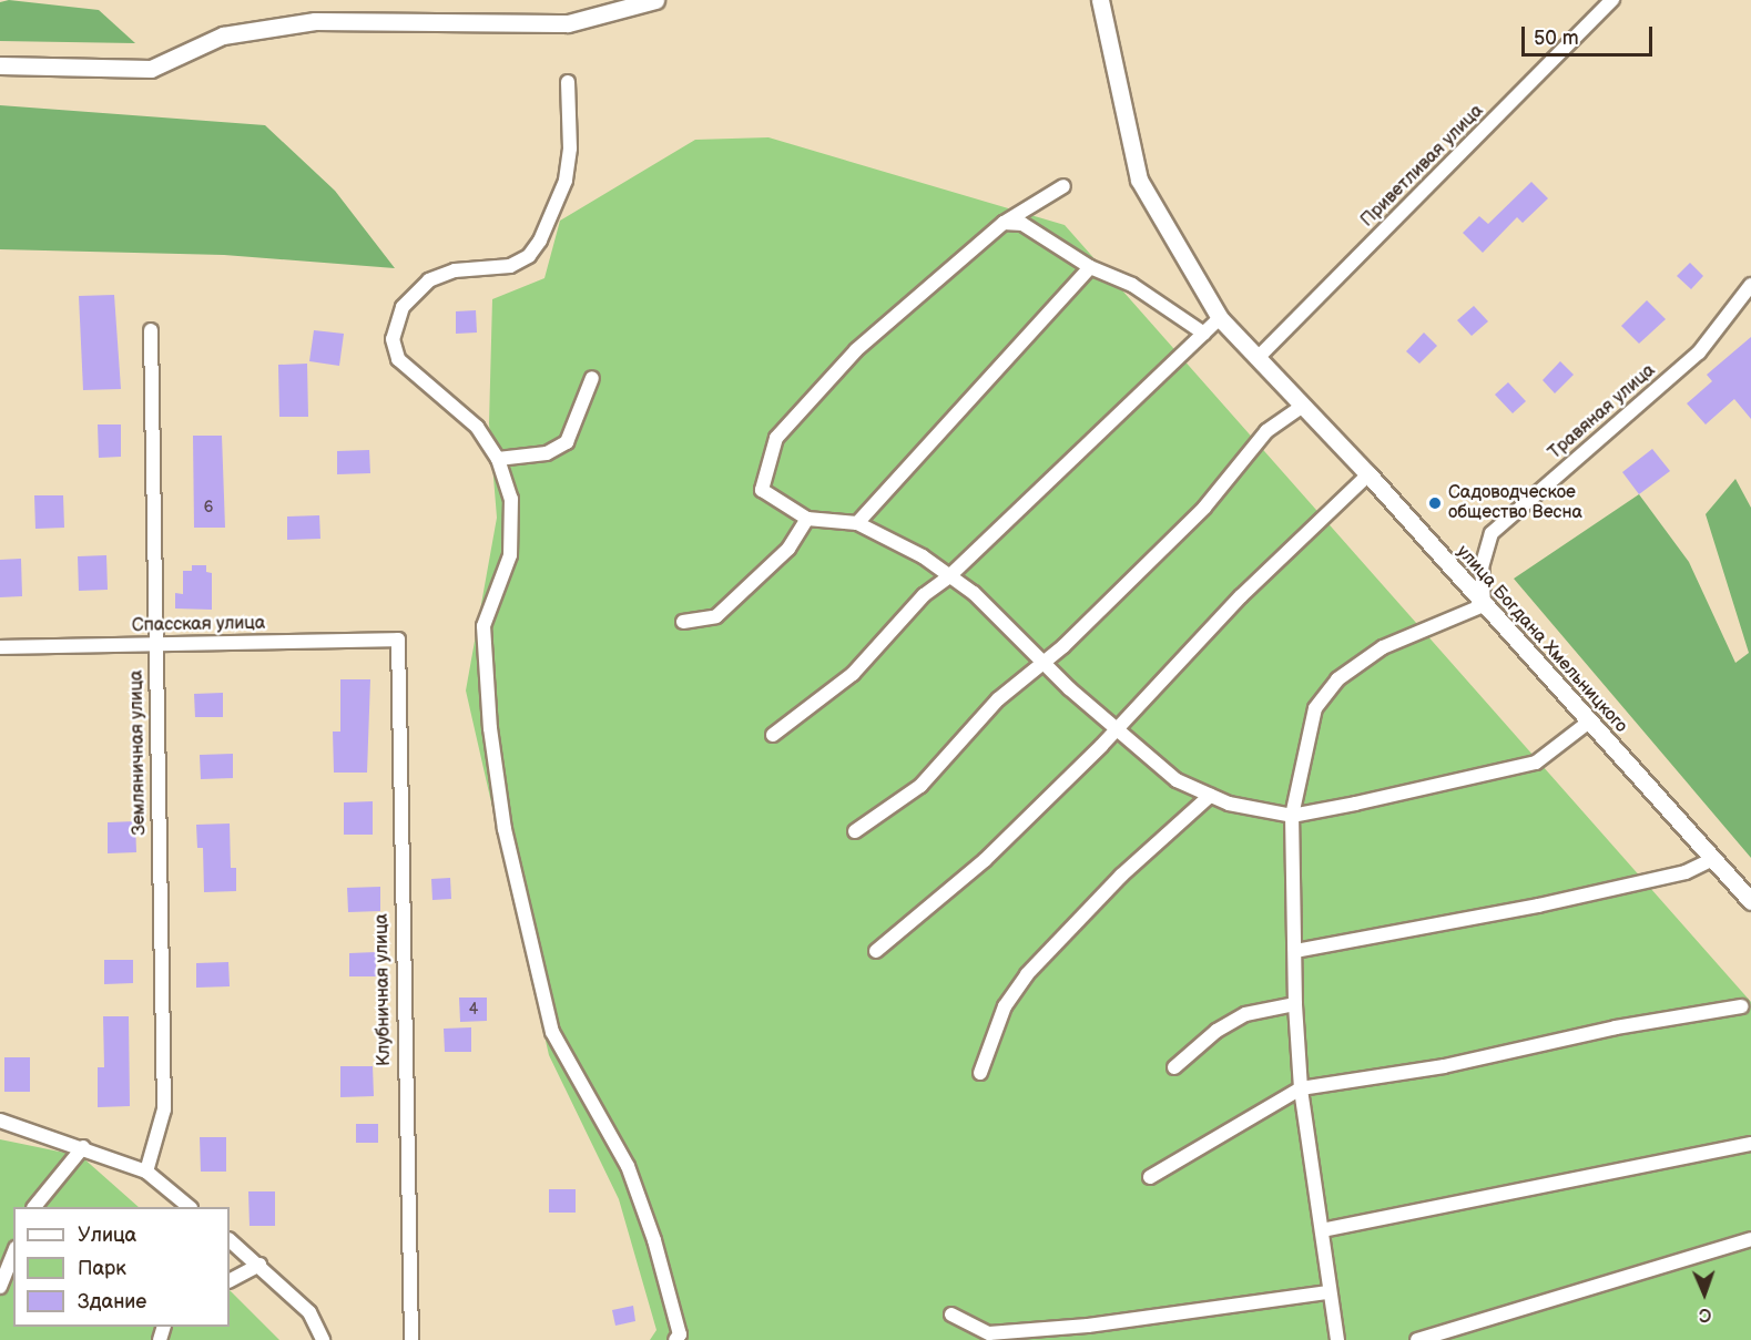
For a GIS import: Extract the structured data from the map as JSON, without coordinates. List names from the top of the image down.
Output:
{
  "streets": {
    "street": [
      "Приветливая улица",
      "Травяная улица",
      "Спасская улица",
      "улица Богдана Хмельницкого",
      "Земляничная улица",
      "Клубничная улица"
    ]
  },
  "crossings": [
    ["Приветливая улица", "улица Богдана Хмельницкого"],
    ["Травяная улица", "улица Богдана Хмельницкого"],
    ["Спасская улица", "Земляничная улица"],
    ["Спасская улица", "Клубничная улица"]
  ],
  "places": ["Садоводческое общество Весна"],
  "house_numbers": ["6", "4"],
  "legend": ["Улица", "Парк", "Здание"],
  "scale_bar": "50 m",
  "north": "bottom"
}
